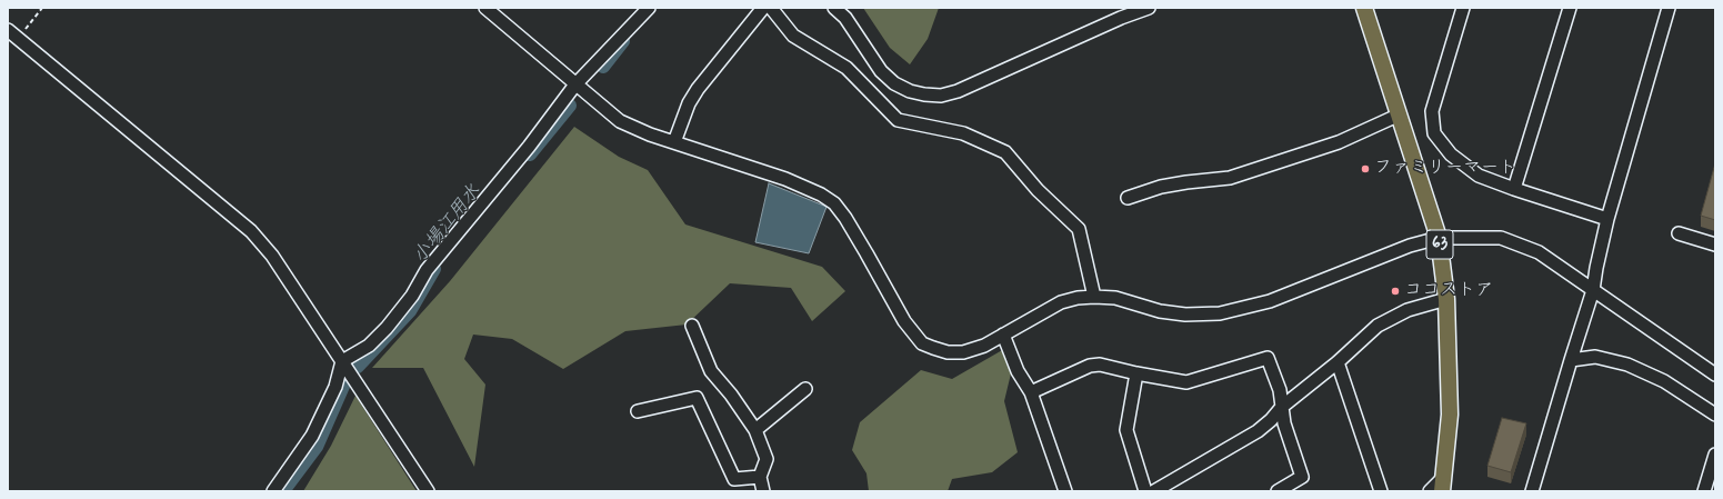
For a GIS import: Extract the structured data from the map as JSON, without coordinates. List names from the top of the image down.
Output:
{
  "streets": {
    "main road": ["63"]
  },
  "water": ["小場江用水"],
  "places": ["ファミリーマート", "ココストア"]
}
